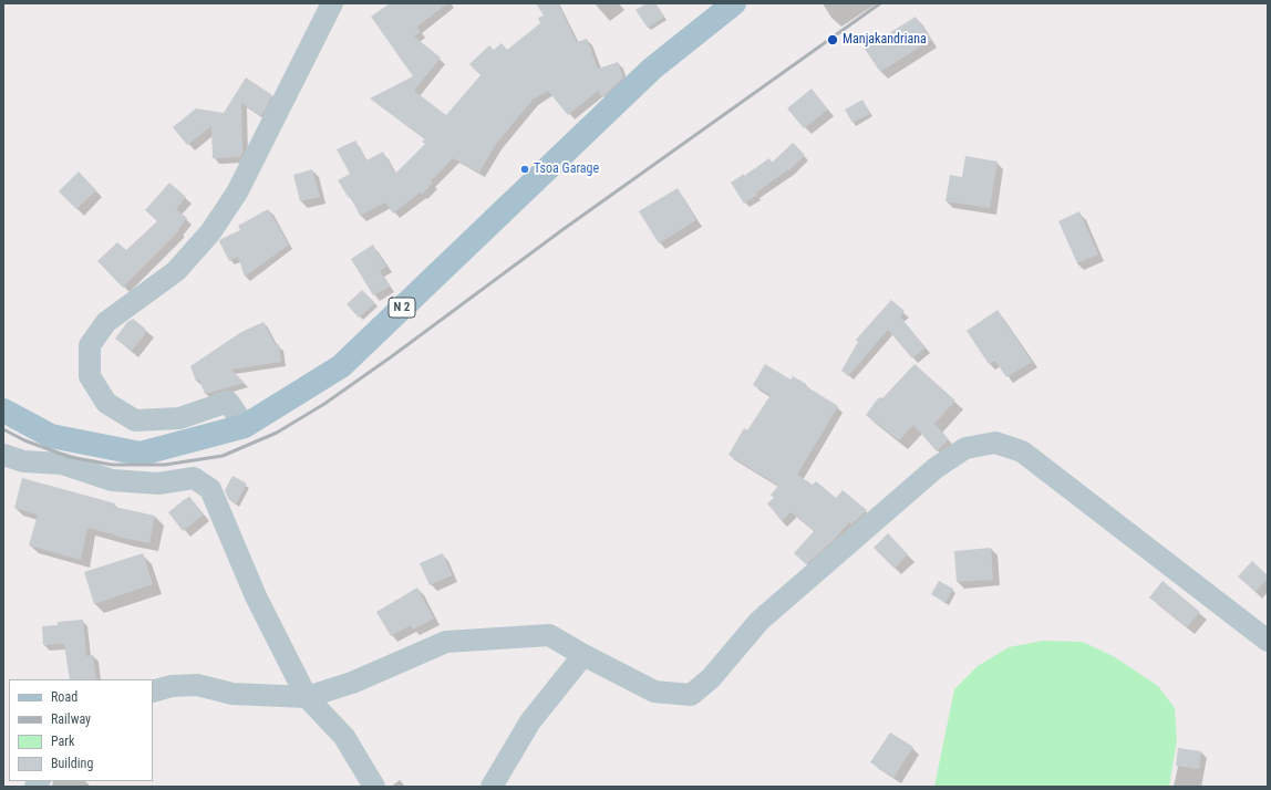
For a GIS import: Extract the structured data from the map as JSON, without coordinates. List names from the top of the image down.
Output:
{
  "streets": {
    "main road": ["N 2"]
  },
  "places": ["Manjakandriana", "Tsoa Garage"],
  "legend": [
    "Road",
    "Railway",
    "Park",
    "Building"
  ]
}
